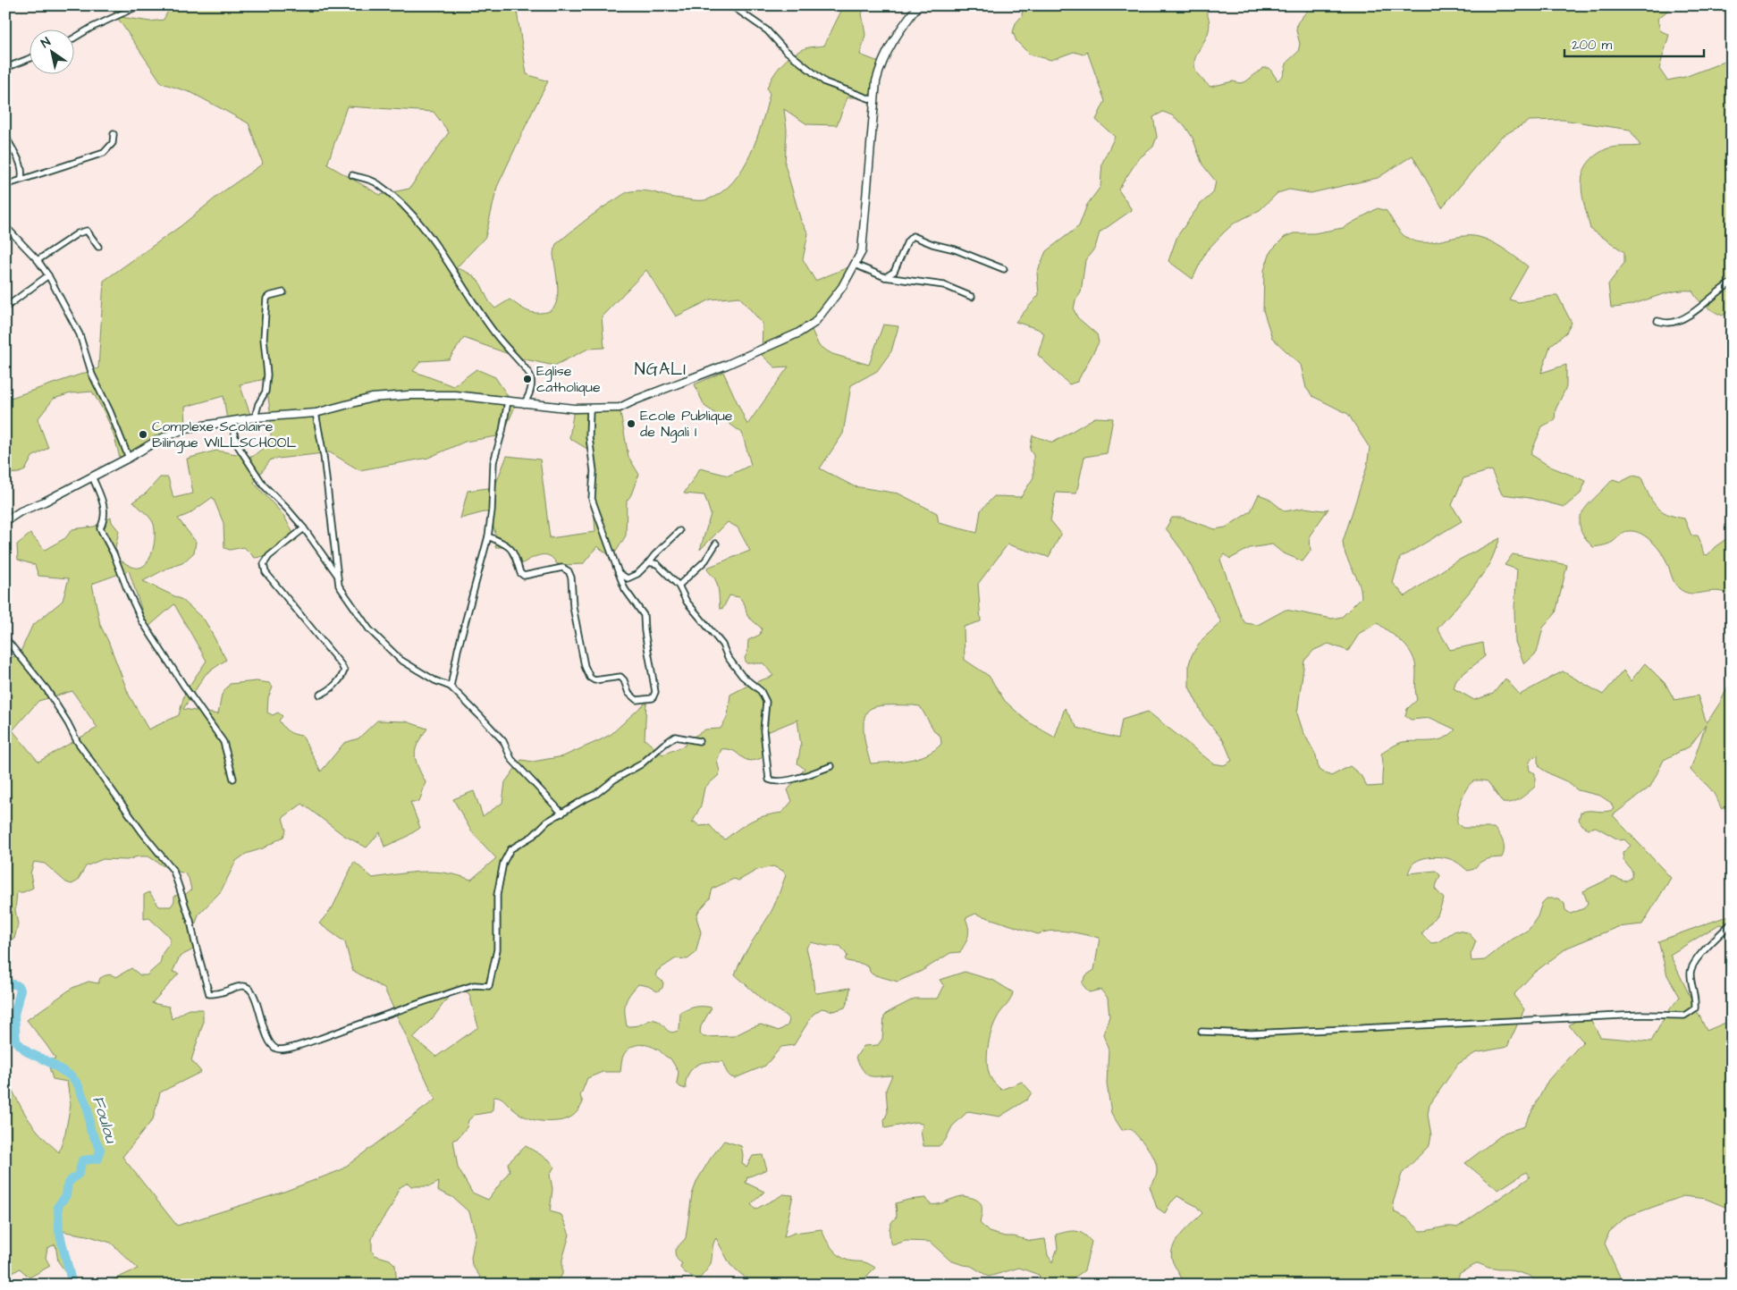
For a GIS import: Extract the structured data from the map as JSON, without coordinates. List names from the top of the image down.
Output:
{
  "districts": ["NGALI"],
  "water": ["Foulou"],
  "places": ["Eglise catholique", "Ecole Publique de Ngali I", "Complexe Scolaire Bilingue WILLSCHOOL"],
  "scale_bar": "200 m",
  "north": "top left"
}
